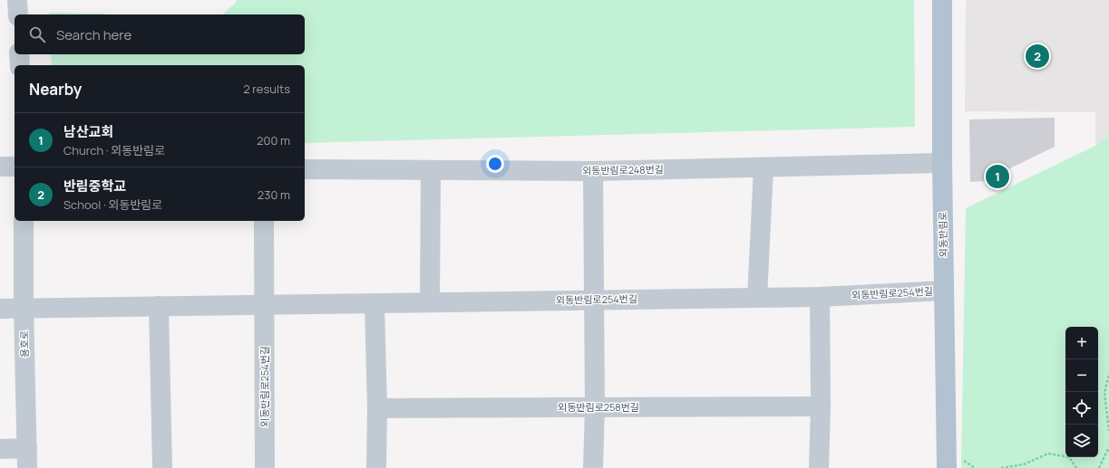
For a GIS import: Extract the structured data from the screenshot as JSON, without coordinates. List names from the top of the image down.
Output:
{
  "streets": {
    "main road": ["외동반림로"],
    "street": [
      "외동반림로248번길",
      "외동반림로254번길",
      "용호로",
      "외동반림로258번길"
    ]
  },
  "crossings": [
    ["외동반림로248번길", "외동반림로"],
    ["외동반림로", "외동반림로254번길"],
    ["외동반림로254번길", "용호로"]
  ],
  "page": {
    "search": "Search here",
    "pins": ["2", "1"],
    "heading": ["Nearby", "2 results"],
    "list": [
      {
        "mark": "1",
        "name": "남산교회",
        "note": "Church · 외동반림로",
        "value": "200 m"
      },
      {
        "mark": "2",
        "name": "반림중학교",
        "note": "School · 외동반림로",
        "value": "230 m"
      }
    ],
    "map_buttons": ["+", "−"]
  }
}
